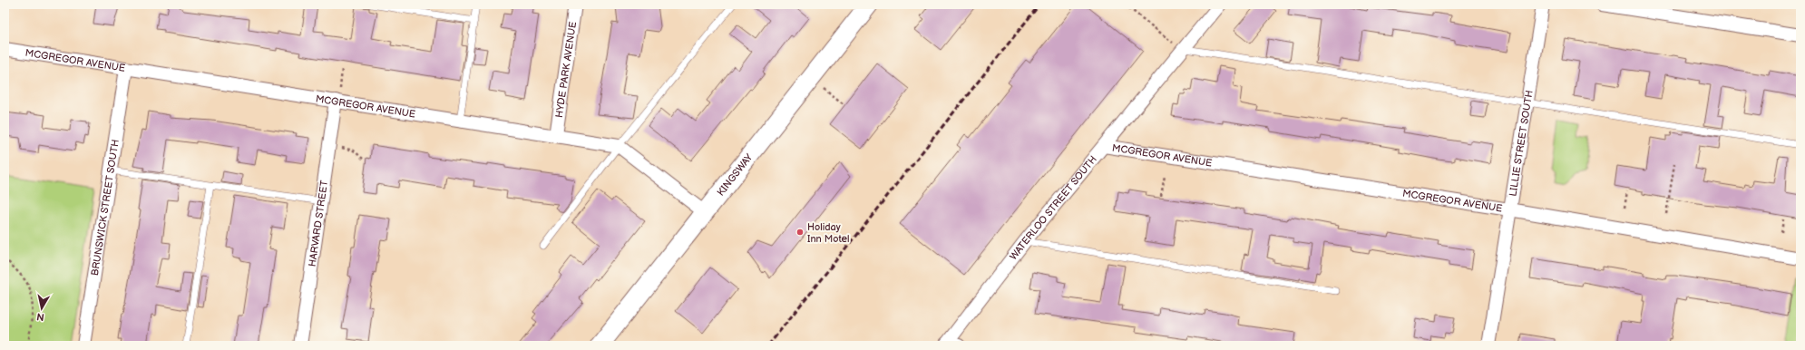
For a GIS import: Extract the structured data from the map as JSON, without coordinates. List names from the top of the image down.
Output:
{
  "streets": {
    "main road": ["KINGSWAY"],
    "street": [
      "MCGREGOR AVENUE",
      "HYDE PARK AVENUE",
      "LILLIE STREET SOUTH",
      "BRUNSWICK STREET SOUTH",
      "WATERLOO STREET SOUTH",
      "HARVARD STREET"
    ]
  },
  "crossings": [
    ["MCGREGOR AVENUE", "HYDE PARK AVENUE"],
    ["MCGREGOR AVENUE", "LILLIE STREET SOUTH"],
    ["MCGREGOR AVENUE", "KINGSWAY"],
    ["MCGREGOR AVENUE", "BRUNSWICK STREET SOUTH"],
    ["MCGREGOR AVENUE", "WATERLOO STREET SOUTH"],
    ["MCGREGOR AVENUE", "HARVARD STREET"]
  ],
  "places": ["Holiday Inn Motel"],
  "north": "bottom"
}
